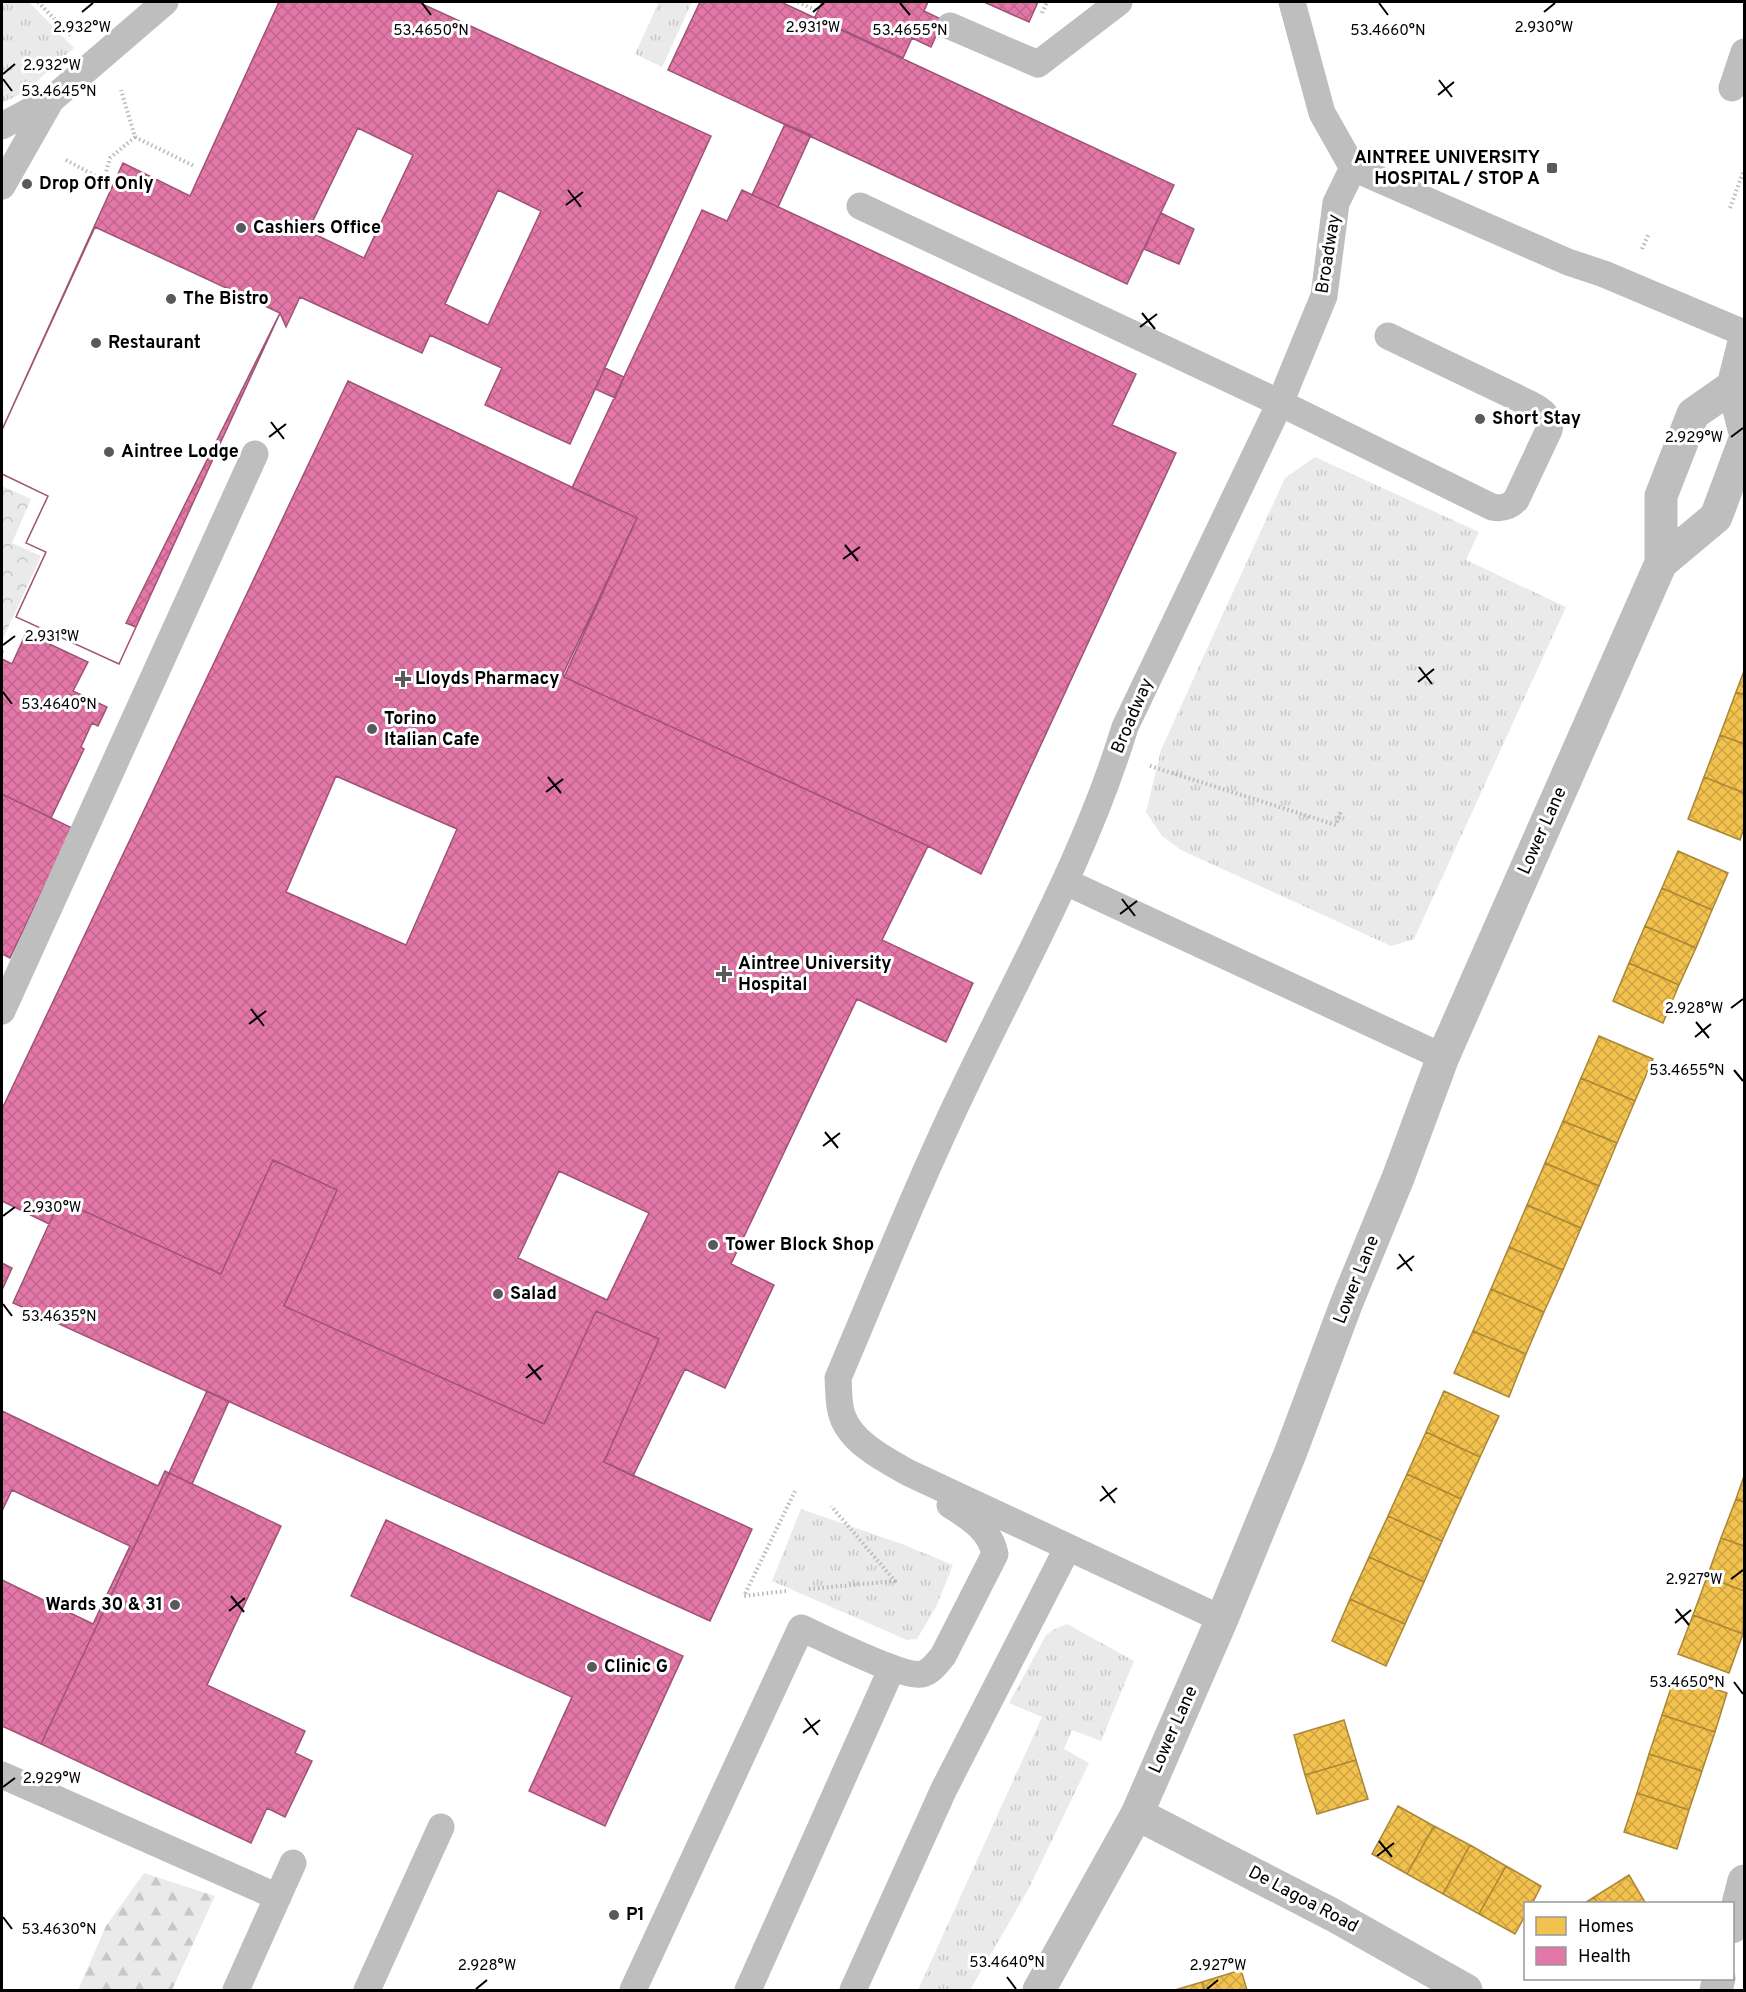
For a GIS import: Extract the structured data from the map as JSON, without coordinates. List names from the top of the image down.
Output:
{
  "streets": {
    "street": ["Lower Lane", "De Lagoa Road"],
    "lane": ["Broadway"]
  },
  "crossings": [
    ["Lower Lane", "De Lagoa Road"]
  ],
  "places": {
    "transit": ["AINTREE UNIVERSITY HOSPITAL / STOP A"],
    "other": [
      "Drop Off Only",
      "Cashiers Office",
      "The Bistro",
      "Restaurant",
      "Short Stay",
      "Aintree Lodge",
      "Torino Italian Cafe",
      "Tower Block Shop",
      "Salad",
      "Wards 30 & 31",
      "Clinic G",
      "P1"
    ],
    "health": ["Lloyds Pharmacy", "Aintree University Hospital"]
  },
  "legend": ["Homes", "Health"],
  "coordinates": [
    "2.932°W",
    "2.931°W",
    "2.930°W",
    "53.4650°N",
    "53.4660°N",
    "53.4655°N",
    "53.4645°N",
    "2.929°W",
    "53.4640°N",
    "2.928°W",
    "53.4635°N",
    "2.927°W",
    "53.4630°N"
  ]
}
